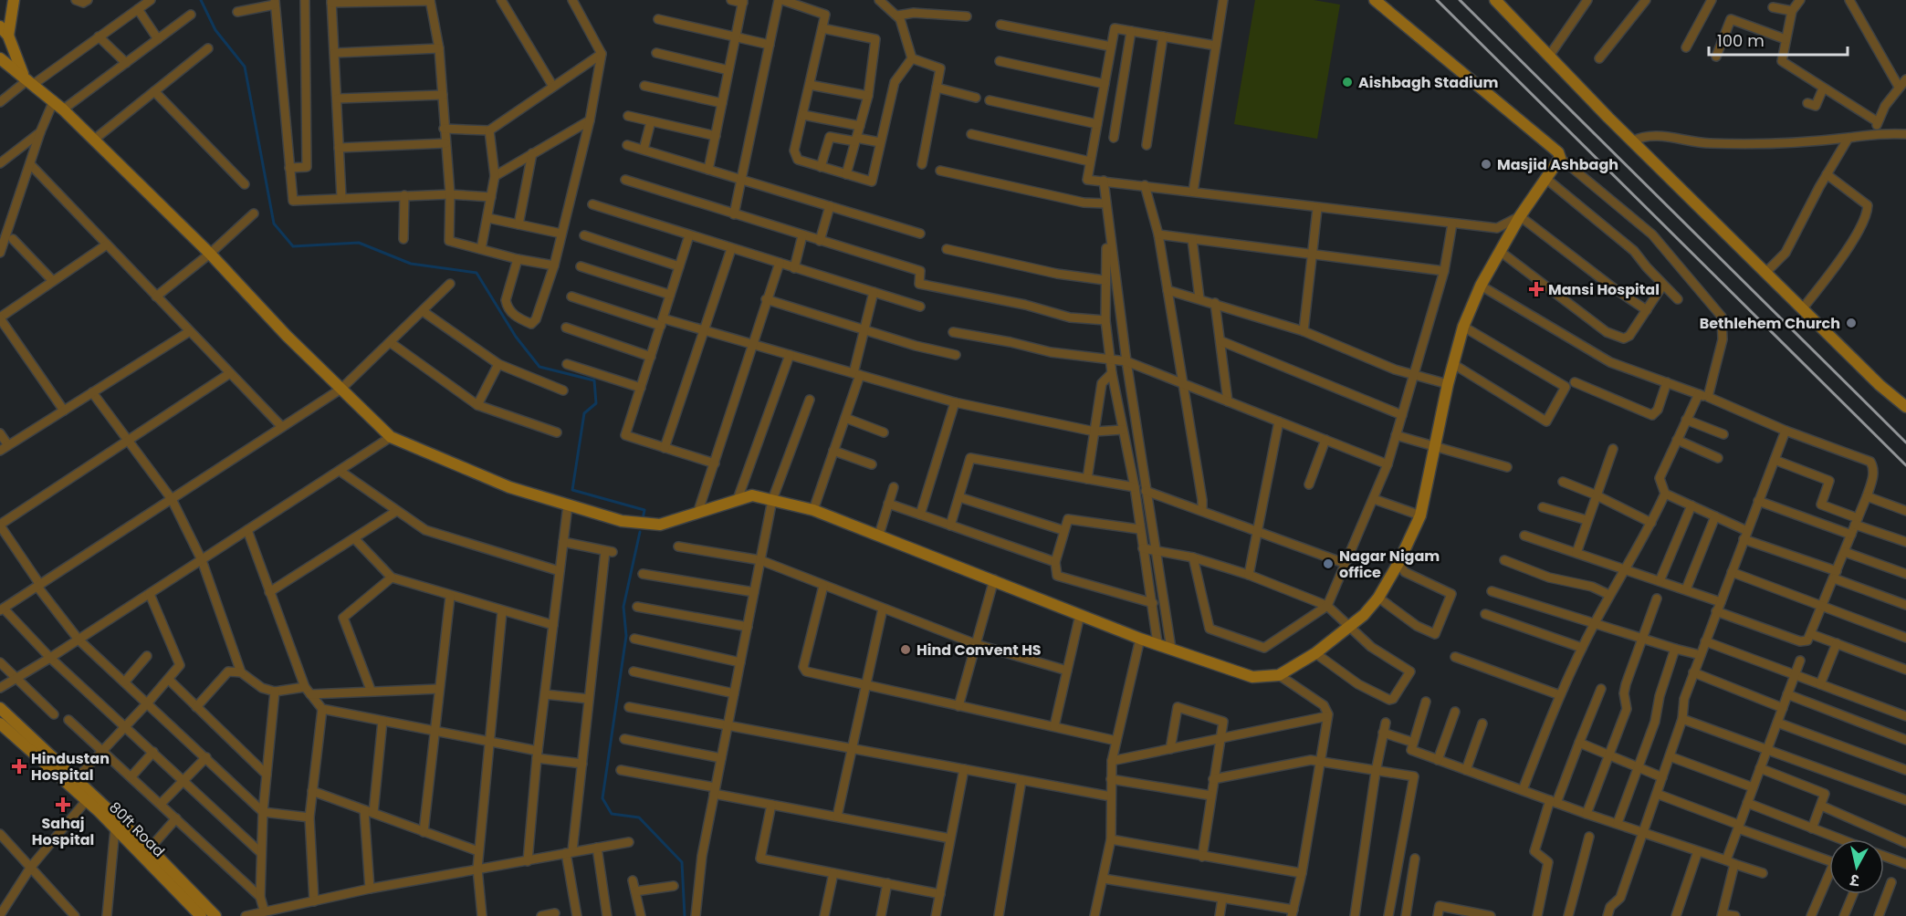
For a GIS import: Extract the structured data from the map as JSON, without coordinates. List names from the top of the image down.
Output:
{
  "streets": {
    "main road": ["80ft Road"]
  },
  "places": {
    "other": [
      "Aishbagh Stadium",
      "Masjid Ashbagh",
      "Bethlehem Church",
      "Nagar Nigam office",
      "Hind Convent HS"
    ],
    "health": ["Mansi Hospital", "Hindustan Hospital", "Sahaj Hospital"]
  },
  "scale_bar": "100 m",
  "north": "bottom"
}
